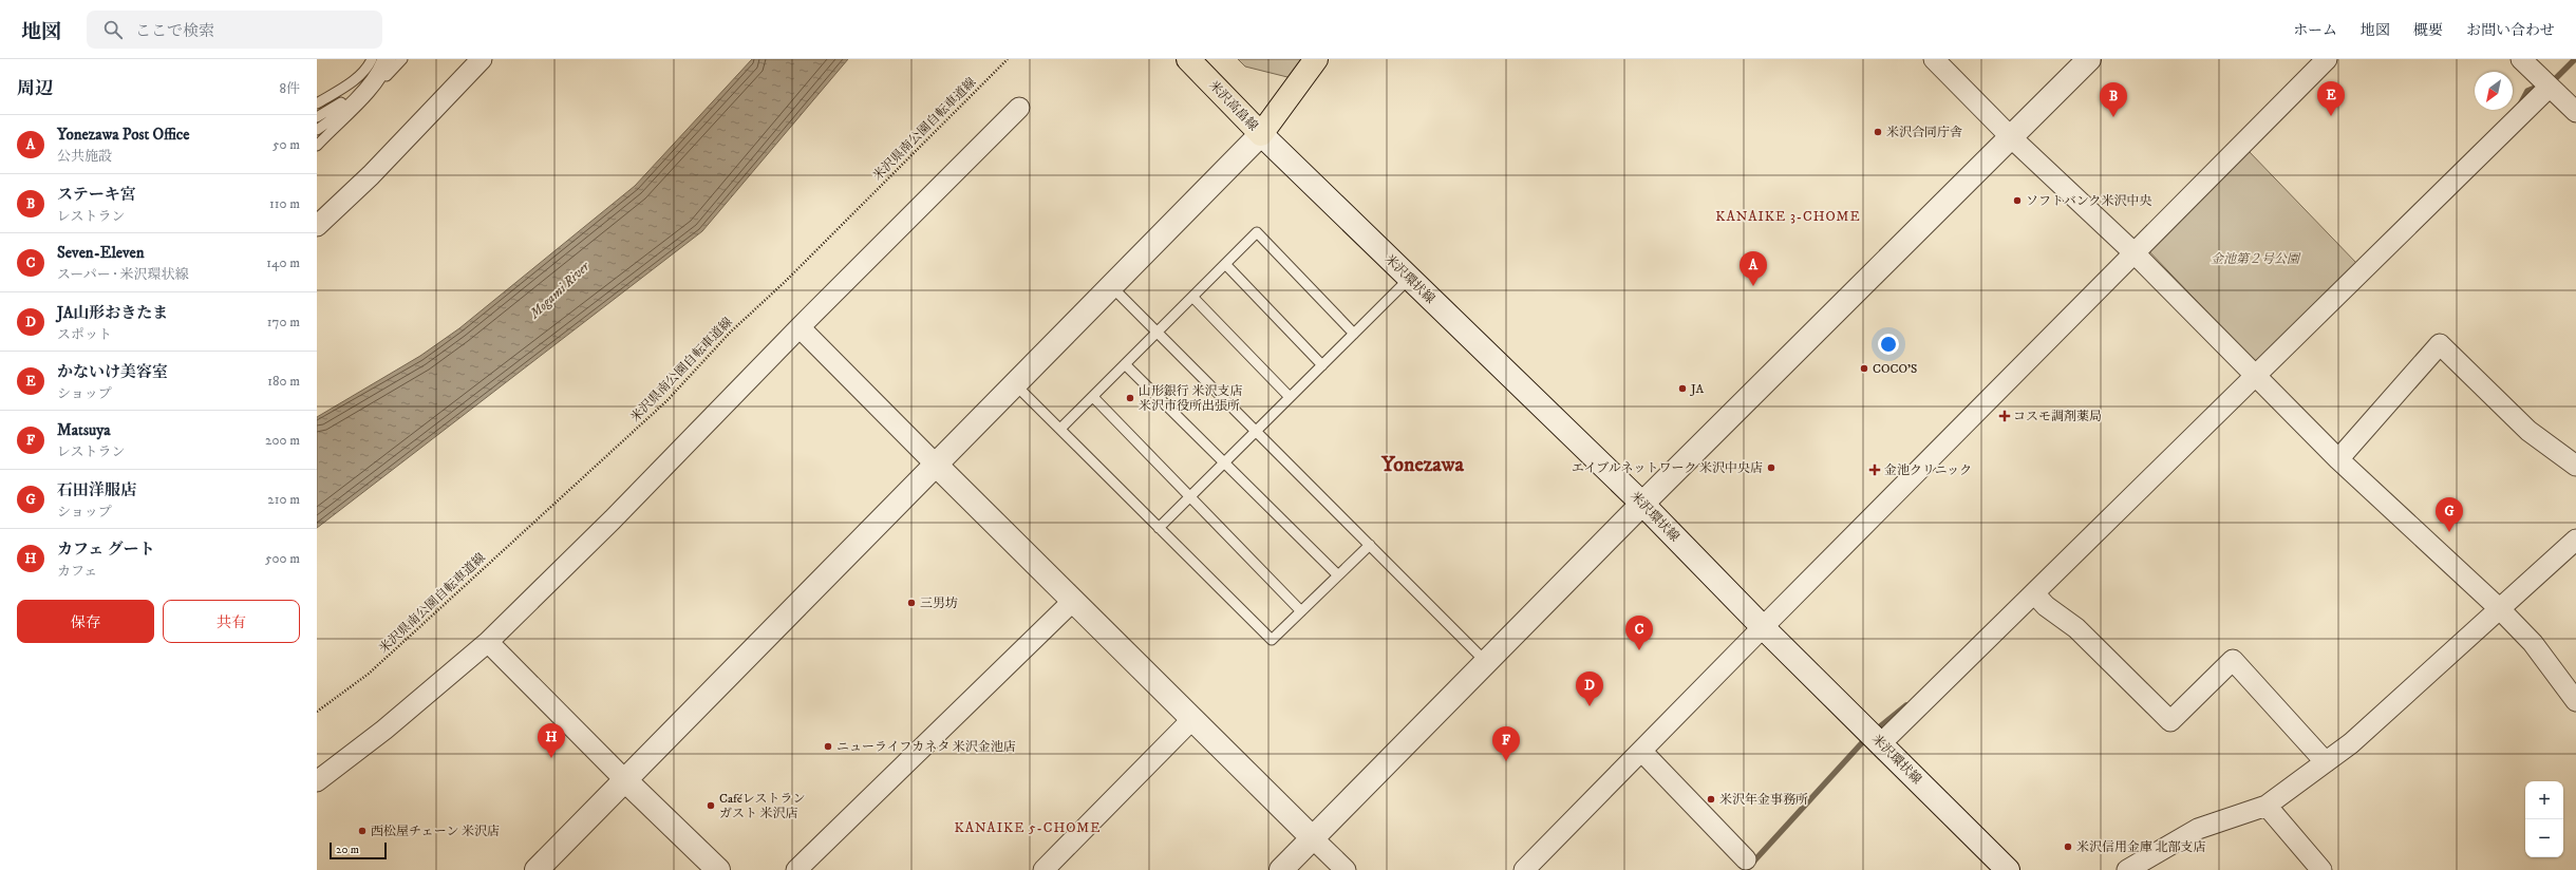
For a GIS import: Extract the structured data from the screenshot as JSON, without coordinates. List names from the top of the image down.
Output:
{
  "streets": {
    "main road": ["米沢高畠線"],
    "street": ["米沢環状線"],
    "path": ["米沢県南公園自転車道線"]
  },
  "crossings": [
    ["米沢高畠線", "米沢環状線"]
  ],
  "districts": ["KANAIKE 3-CHOME", "Yonezawa", "KANAIKE 5-CHOME"],
  "water": ["Mogami River"],
  "parks": ["金池第２号公園"],
  "places": {
    "other": [
      "米沢合同庁舎",
      "ソフトバンク米沢中央",
      "COCO'S",
      "JA",
      "山形銀行 米沢支店 米沢市役所出張所",
      "エイブルネットワーク 米沢中央店",
      "三男坊",
      "ニューライフカネタ 米沢金池店",
      "米沢年金事務所",
      "Caféレストラン ガスト 米沢店",
      "西松屋チェーン 米沢店",
      "米沢信用金庫 北部支店"
    ],
    "health": ["コスモ調剤薬局", "金池クリニック"]
  },
  "scale_bar": "20 m",
  "north": "bottom left",
  "page": {
    "header": "地図",
    "search": "ここで検索",
    "nav": [
      "ホーム",
      "地図",
      "概要",
      "お問い合わせ"
    ],
    "heading": ["周辺", "8件"],
    "pins": [
      "E",
      "B",
      "A",
      "G",
      "C",
      "D",
      "H",
      "F"
    ],
    "list": [
      {
        "mark": "A",
        "name": "Yonezawa Post Office",
        "note": "公共施設",
        "value": "50 m"
      },
      {
        "mark": "B",
        "name": "ステーキ宮",
        "note": "レストラン",
        "value": "110 m"
      },
      {
        "mark": "C",
        "name": "Seven-Eleven",
        "note": "スーパー · 米沢環状線",
        "value": "140 m"
      },
      {
        "mark": "D",
        "name": "JA山形おきたま",
        "note": "スポット",
        "value": "170 m"
      },
      {
        "mark": "E",
        "name": "かないけ美容室",
        "note": "ショップ",
        "value": "180 m"
      },
      {
        "mark": "F",
        "name": "Matsuya",
        "note": "レストラン",
        "value": "200 m"
      },
      {
        "mark": "G",
        "name": "石田洋服店",
        "note": "ショップ",
        "value": "210 m"
      },
      {
        "mark": "H",
        "name": "カフェ グート",
        "note": "カフェ",
        "value": "500 m"
      }
    ],
    "buttons": ["保存", "共有"],
    "map_buttons": ["+", "−"],
    "scale": "20 m"
  }
}
